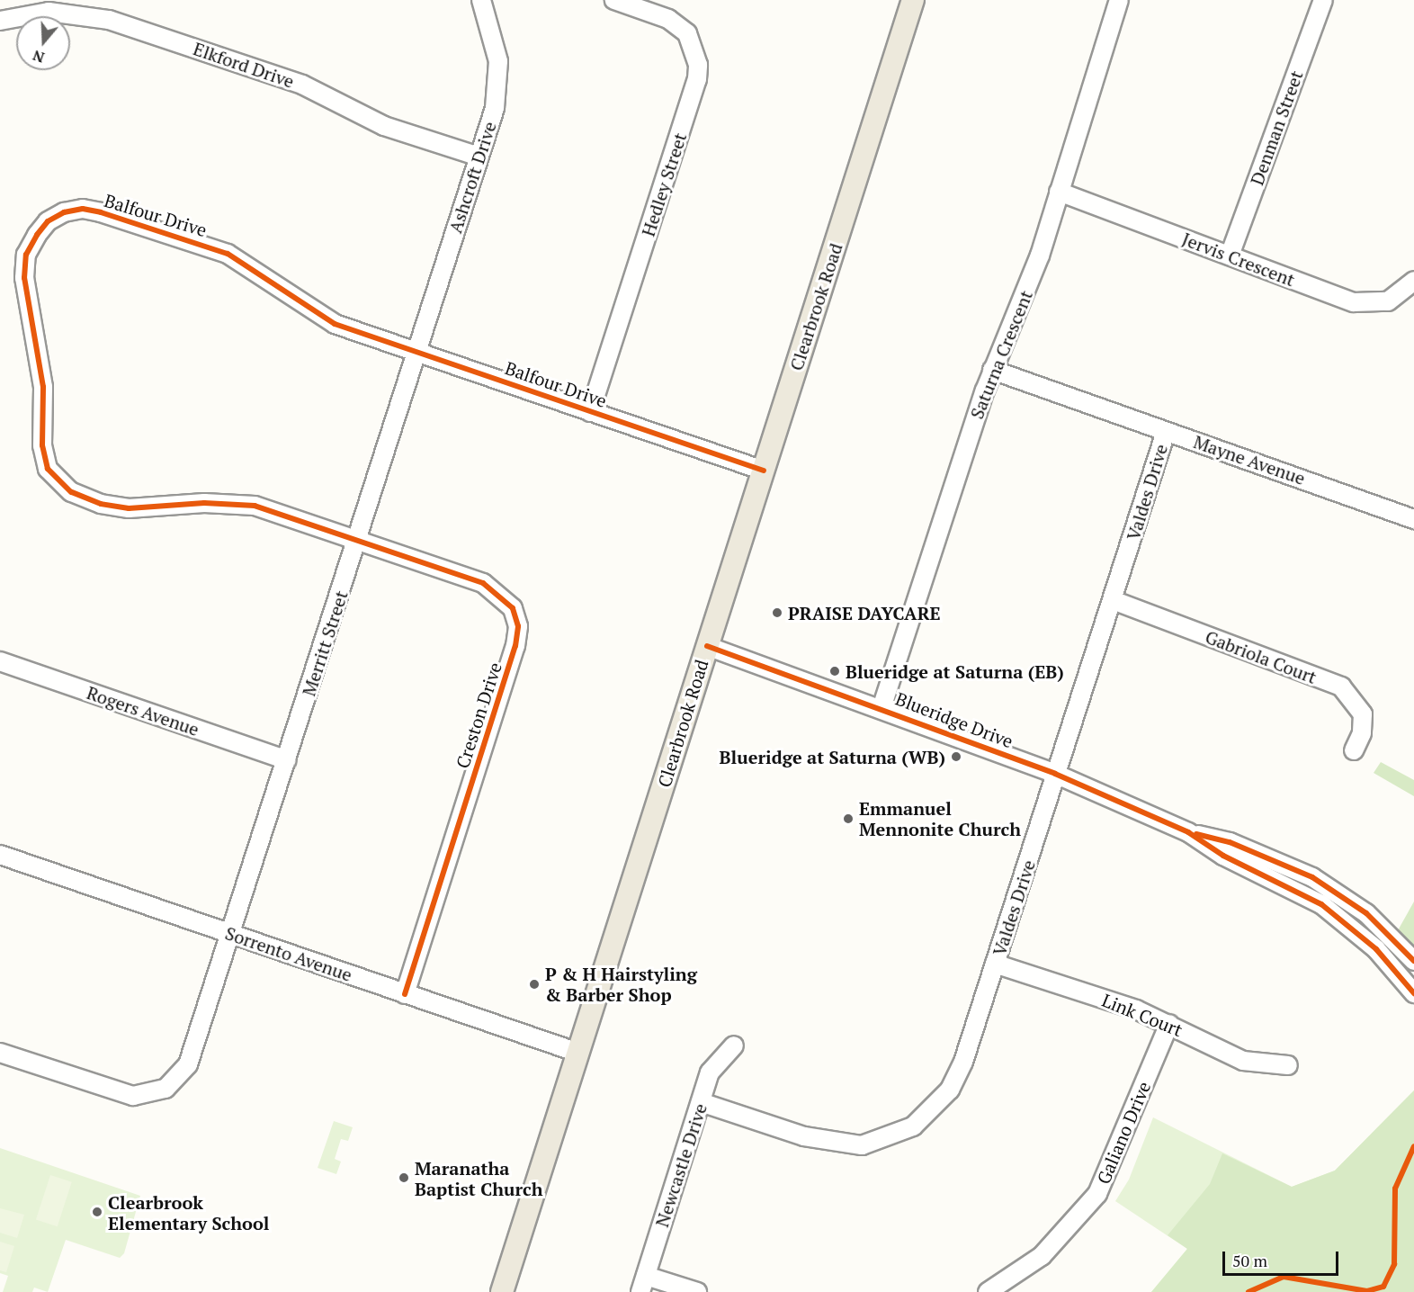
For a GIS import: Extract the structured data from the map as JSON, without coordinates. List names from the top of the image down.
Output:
{
  "streets": {
    "main road": ["Clearbrook Road"],
    "street": [
      "Elkford Drive",
      "Denman Street",
      "Ashcroft Drive",
      "Hedley Street",
      "Balfour Drive",
      "Jervis Crescent",
      "Saturna Crescent",
      "Mayne Avenue",
      "Valdes Drive",
      "Merritt Street",
      "Gabriola Court",
      "Rogers Avenue",
      "Creston Drive",
      "Blueridge Drive",
      "Sorrento Avenue",
      "Link Court",
      "Galiano Drive",
      "Newcastle Drive"
    ]
  },
  "crossings": [
    ["Elkford Drive", "Ashcroft Drive"],
    ["Denman Street", "Jervis Crescent"],
    ["Ashcroft Drive", "Balfour Drive"],
    ["Ashcroft Drive", "Merritt Street"],
    ["Hedley Street", "Balfour Drive"],
    ["Balfour Drive", "Clearbrook Road"],
    ["Balfour Drive", "Merritt Street"],
    ["Balfour Drive", "Creston Drive"],
    ["Jervis Crescent", "Saturna Crescent"],
    ["Clearbrook Road", "Blueridge Drive"],
    ["Clearbrook Road", "Sorrento Avenue"],
    ["Saturna Crescent", "Mayne Avenue"],
    ["Saturna Crescent", "Blueridge Drive"],
    ["Mayne Avenue", "Valdes Drive"],
    ["Valdes Drive", "Gabriola Court"],
    ["Valdes Drive", "Blueridge Drive"],
    ["Valdes Drive", "Link Court"],
    ["Valdes Drive", "Newcastle Drive"],
    ["Merritt Street", "Rogers Avenue"],
    ["Merritt Street", "Creston Drive"],
    ["Merritt Street", "Sorrento Avenue"],
    ["Creston Drive", "Sorrento Avenue"],
    ["Link Court", "Galiano Drive"]
  ],
  "places": [
    "PRAISE DAYCARE",
    "Blueridge at Saturna (EB)",
    "Blueridge at Saturna (WB)",
    "Emmanuel Mennonite Church",
    "P & H Hairstyling & Barber Shop",
    "Maranatha Baptist Church",
    "Clearbrook Elementary School"
  ],
  "scale_bar": "50 m",
  "north": "bottom"
}
